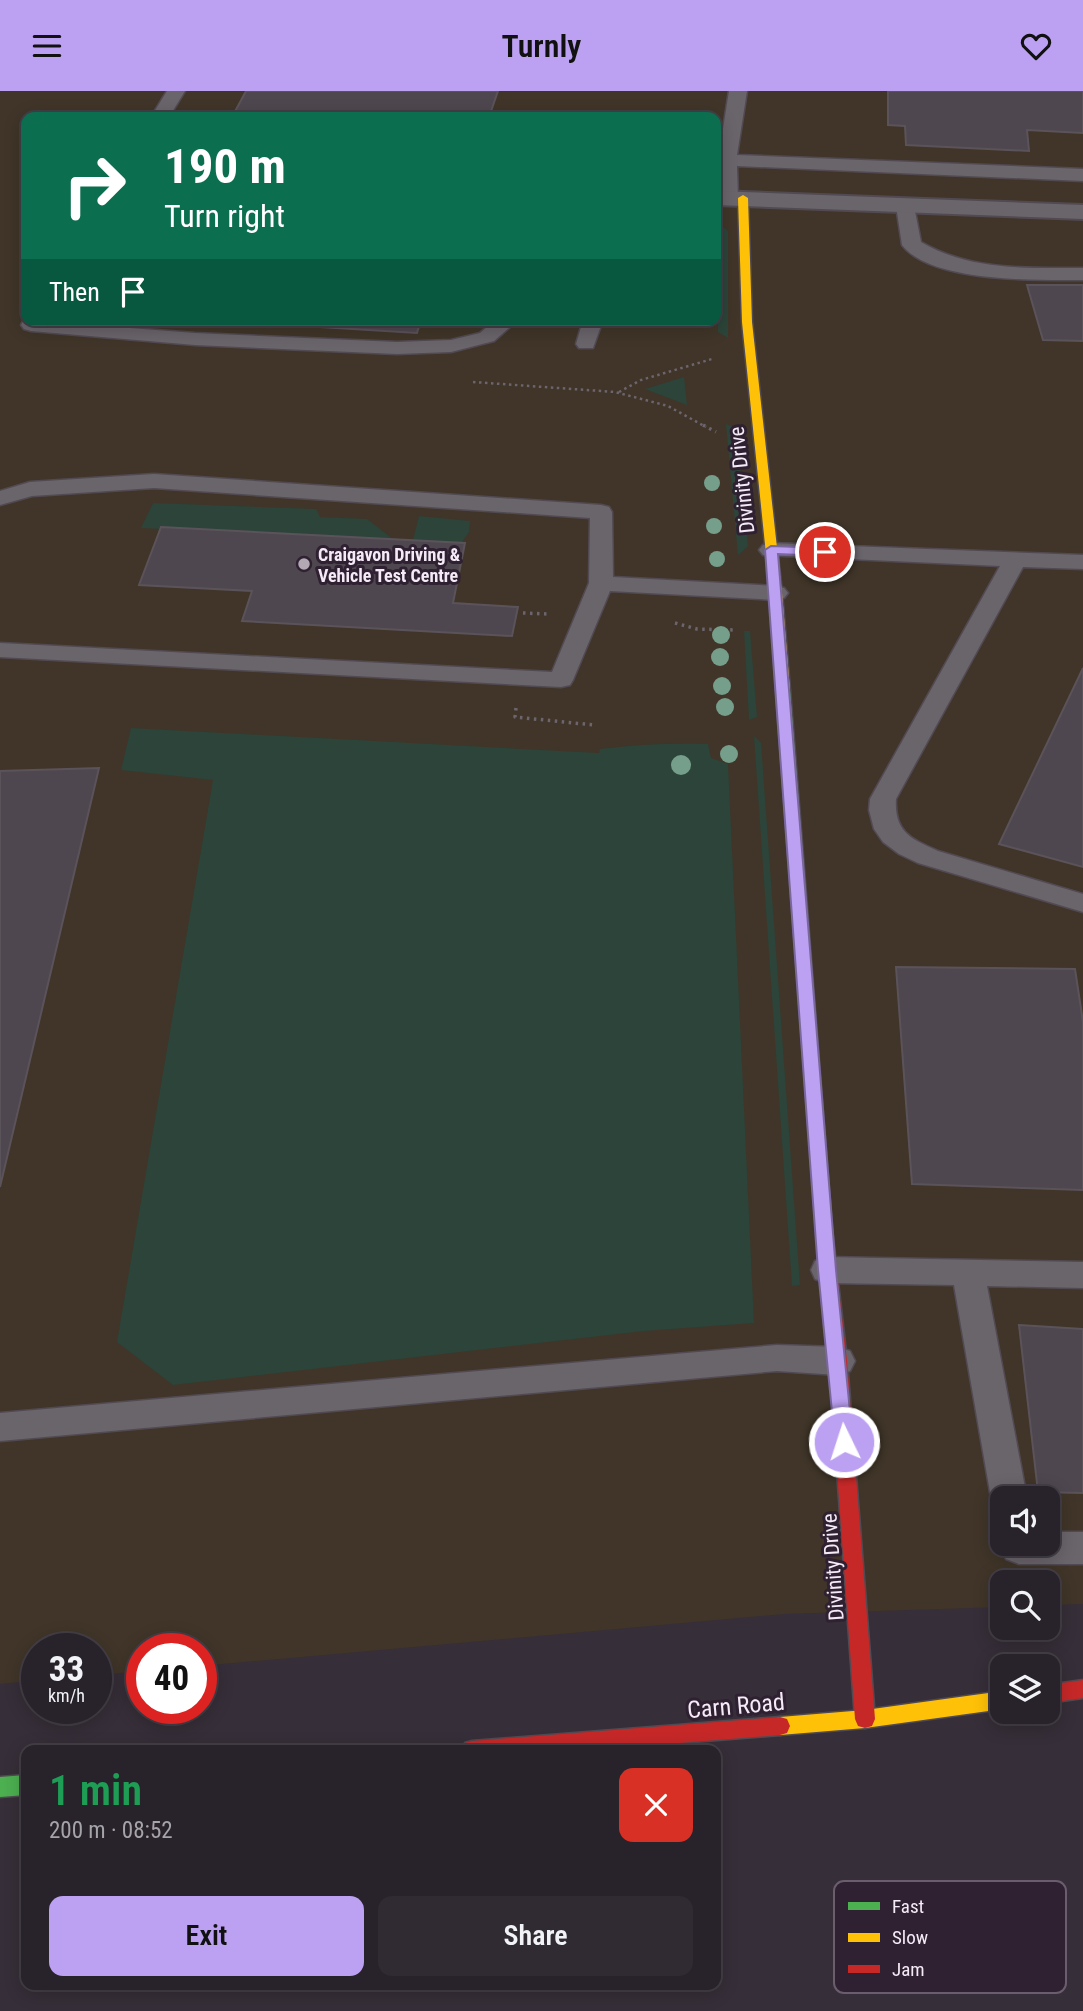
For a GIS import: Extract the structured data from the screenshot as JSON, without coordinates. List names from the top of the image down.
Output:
{
  "streets": {
    "street": ["Divinity Drive", "Carn Road"]
  },
  "crossings": [
    ["Divinity Drive", "Carn Road"]
  ],
  "places": ["Craigavon Driving & Vehicle Test Centre"],
  "legend": ["Fast", "Slow", "Jam"],
  "page": {
    "header": "Turnly",
    "turn": ["190 m", "Turn right"],
    "then": "Then",
    "speed": "33 km/h",
    "limit": "40",
    "heading": ["1 min", "200 m · 08:52"],
    "buttons": ["Exit", "Share"]
  }
}
